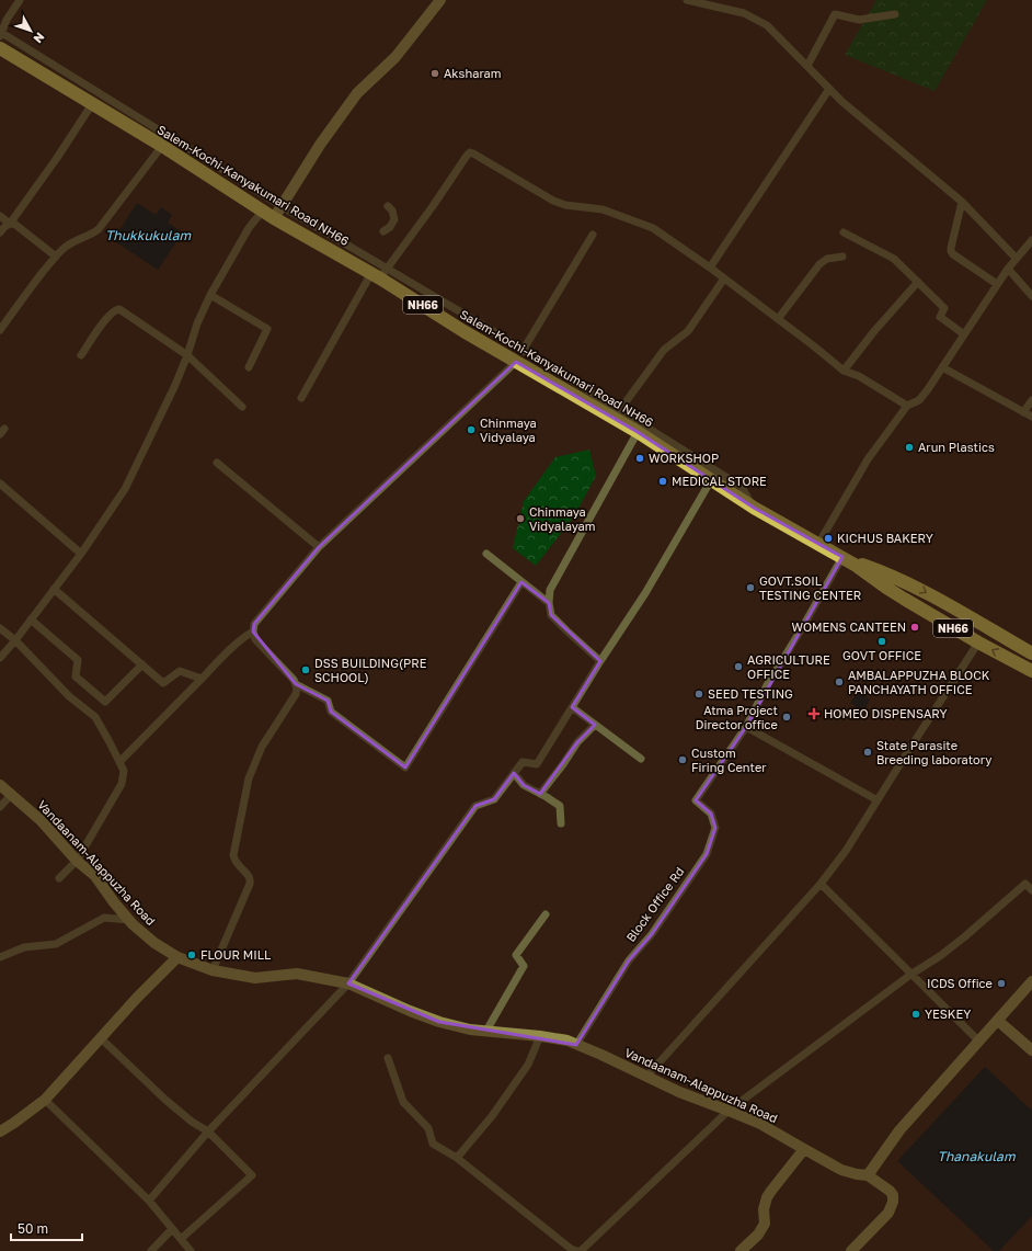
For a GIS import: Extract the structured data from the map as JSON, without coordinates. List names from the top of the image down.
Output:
{
  "streets": {
    "highway": ["Salem-Kochi-Kanyakumari Road NH66", "NH66"],
    "main road": ["Vandaanam-Alappuzha Road"],
    "street": ["Block Office Rd"]
  },
  "crossings": [
    ["Salem-Kochi-Kanyakumari Road NH66", "NH66"],
    ["Vandaanam-Alappuzha Road", "Block Office Rd"]
  ],
  "water": ["Thukkukulam", "Thanakulam"],
  "places": {
    "other": [
      "Aksharam",
      "Chinmaya Vidyalaya",
      "Arun Plastics",
      "WORKSHOP",
      "MEDICAL STORE",
      "Chinmaya Vidyalayam",
      "KICHUS BAKERY",
      "GOVT.SOIL TESTING CENTER",
      "WOMENS CANTEEN",
      "GOVT OFFICE",
      "AGRICULTURE OFFICE",
      "DSS BUILDING(PRE SCHOOL)",
      "AMBALAPPUZHA BLOCK PANCHAYATH OFFICE",
      "SEED TESTING",
      "Atma Project Director office",
      "State Parasite Breeding laboratory",
      "Custom Firing Center",
      "FLOUR MILL",
      "ICDS Office",
      "YESKEY"
    ],
    "health": ["HOMEO DISPENSARY"]
  },
  "scale_bar": "50 m",
  "north": "bottom right"
}
